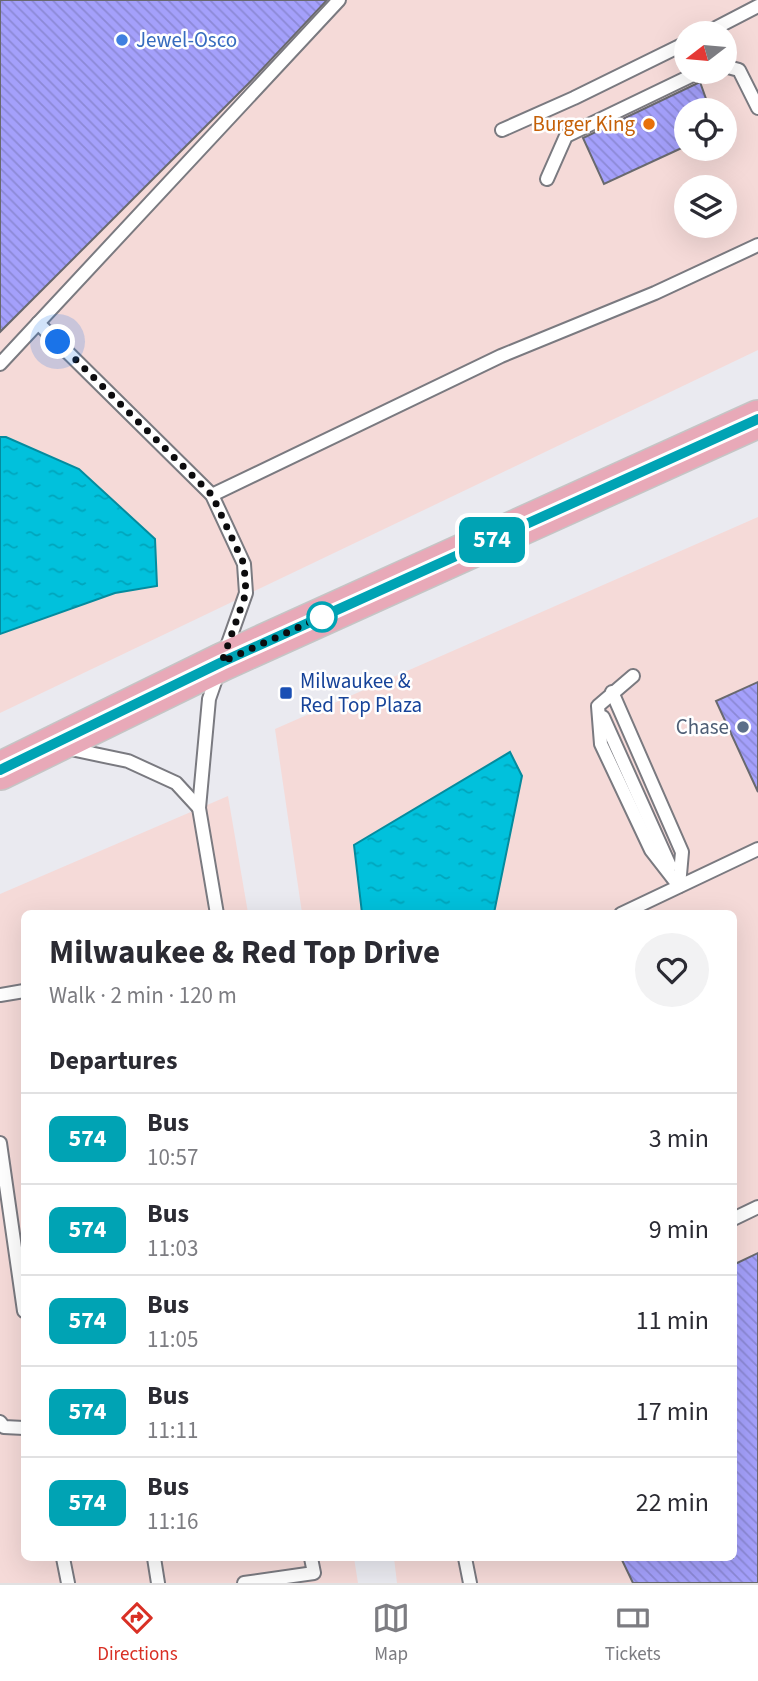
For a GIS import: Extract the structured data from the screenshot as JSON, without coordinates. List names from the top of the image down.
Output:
{
  "places": {
    "other": ["Jewel-Osco", "Burger King", "Chase"],
    "transit": ["Milwaukee & Red Top Plaza"]
  },
  "lines": ["bus line 574"],
  "north": "left",
  "page": {
    "on_map": "574",
    "heading": [
      ["Milwaukee & Red Top Drive", "Walk · 2 min · 120 m"],
      "Departures"
    ],
    "list": [
      {
        "mark": "574",
        "name": "Bus",
        "note": "10:57",
        "value": "3 min"
      },
      {
        "mark": "574",
        "name": "Bus",
        "note": "11:03",
        "value": "9 min"
      },
      {
        "mark": "574",
        "name": "Bus",
        "note": "11:05",
        "value": "11 min"
      },
      {
        "mark": "574",
        "name": "Bus",
        "note": "11:11",
        "value": "17 min"
      },
      {
        "mark": "574",
        "name": "Bus",
        "note": "11:16",
        "value": "22 min"
      }
    ],
    "tabs": ["Directions", "Map", "Tickets"]
  }
}
